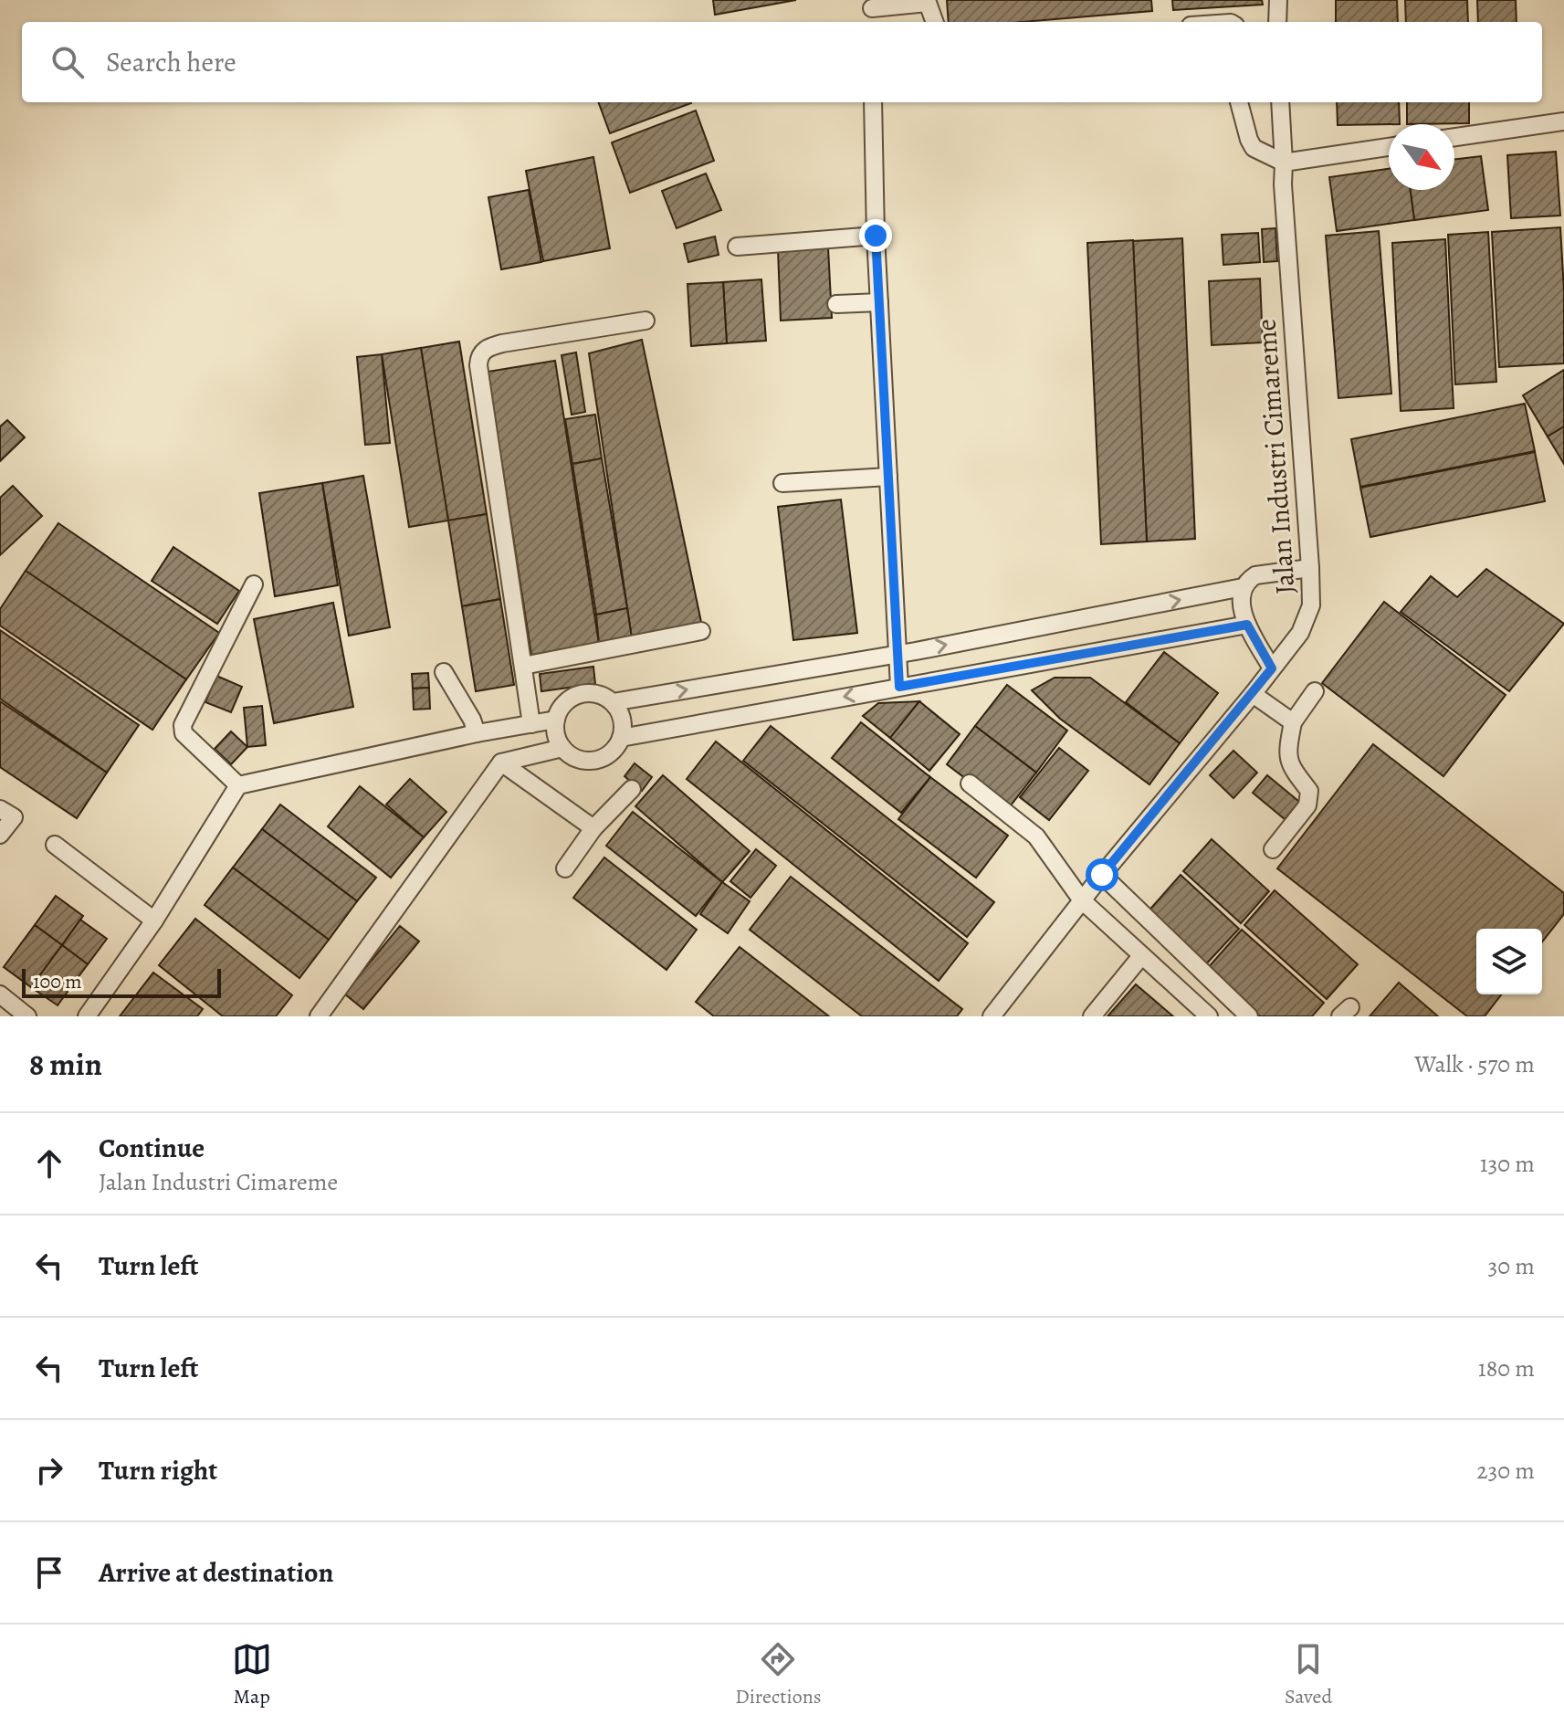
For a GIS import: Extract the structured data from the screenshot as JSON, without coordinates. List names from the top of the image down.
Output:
{
  "streets": {
    "lane": ["Jalan Industri Cimareme"]
  },
  "scale_bar": "100 m",
  "north": "bottom right",
  "page": {
    "search": "Search here",
    "scale": "100 m",
    "heading": ["8 min", "Walk · 570 m"],
    "list": [
      ["Continue", "Jalan Industri Cimareme", "130 m"],
      ["Turn left", "30 m"],
      ["Turn left", "180 m"],
      ["Turn right", "230 m"],
      "Arrive at destination"
    ],
    "nav": ["Map", "Directions", "Saved"]
  }
}
